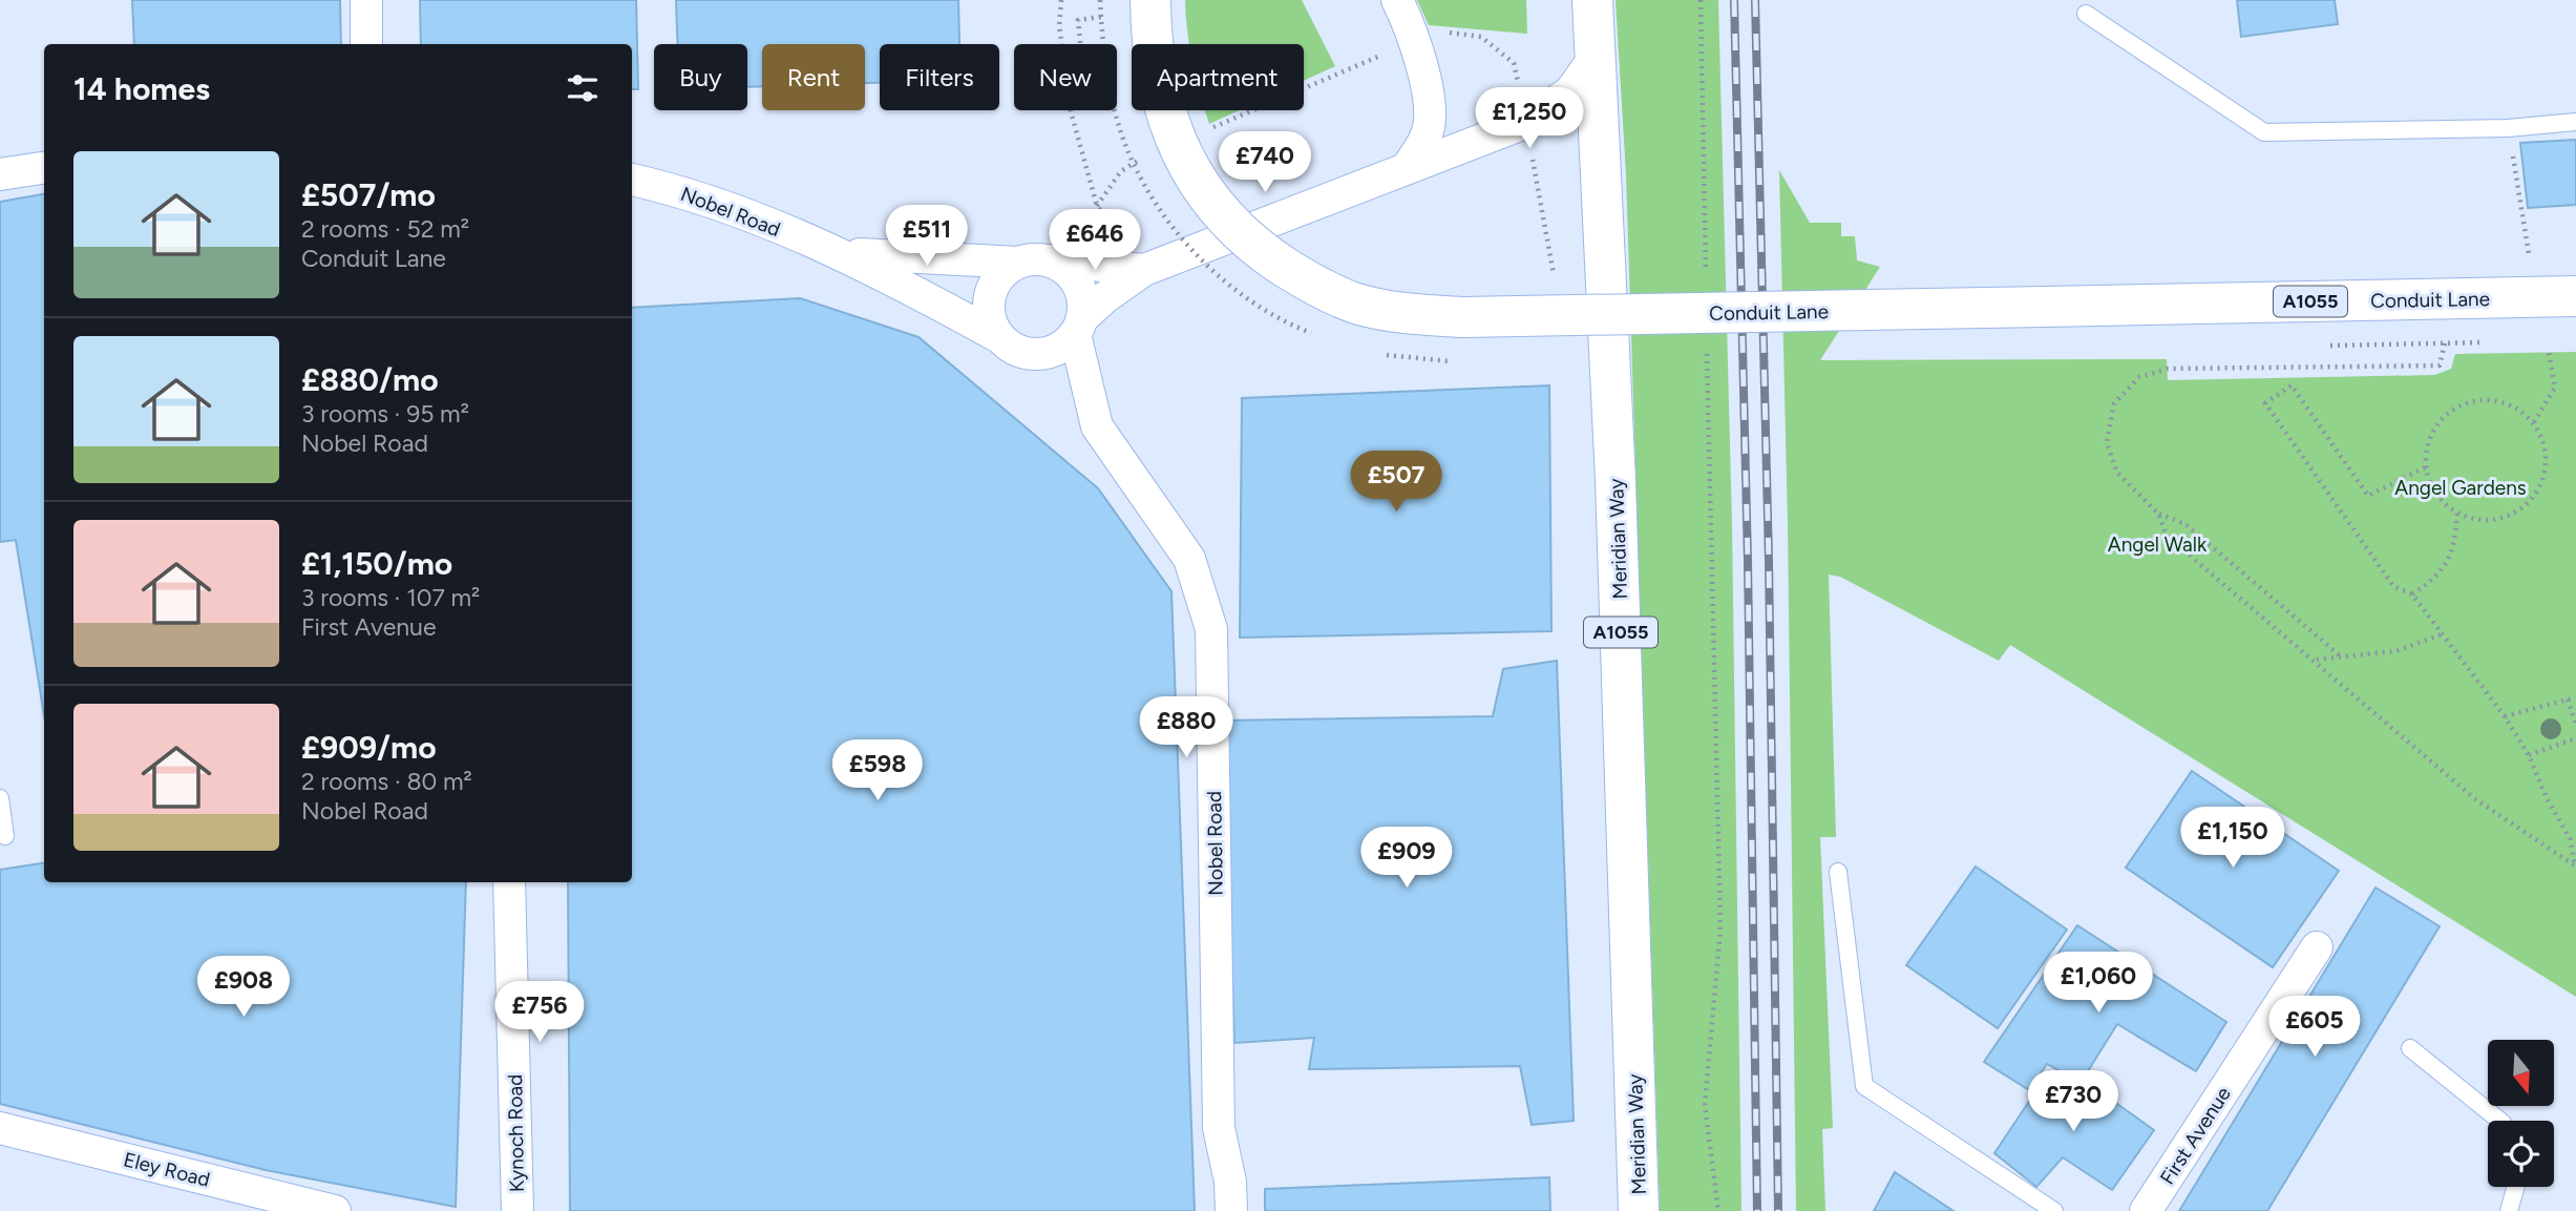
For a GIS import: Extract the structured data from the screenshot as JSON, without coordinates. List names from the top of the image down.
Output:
{
  "streets": {
    "main road": ["Conduit Lane", "A1055", "Meridian Way"],
    "street": [
      "Nobel Road",
      "Kynoch Road",
      "First Avenue",
      "Eley Road"
    ]
  },
  "crossings": [
    ["Nobel Road", "Meridian Way"]
  ],
  "parks": ["Angel Gardens", "Angel Walk"],
  "north": "bottom",
  "page": {
    "chip": [
      "Buy",
      "Rent",
      "Filters",
      "New",
      "Apartment"
    ],
    "heading": "14 homes",
    "price": [
      "£1,250",
      "£740",
      "£511",
      "£646",
      "£507",
      "£880",
      "£598",
      "£1,150",
      "£909",
      "£1,060",
      "£908",
      "£756",
      "£605",
      "£730"
    ],
    "list": [
      {
        "name": "£507/mo",
        "note": "2 rooms · 52 m² · Conduit Lane"
      },
      {
        "name": "£880/mo",
        "note": "3 rooms · 95 m² · Nobel Road"
      },
      {
        "name": "£1,150/mo",
        "note": "3 rooms · 107 m² · First Avenue"
      },
      {
        "name": "£909/mo",
        "note": "2 rooms · 80 m² · Nobel Road"
      }
    ]
  }
}
